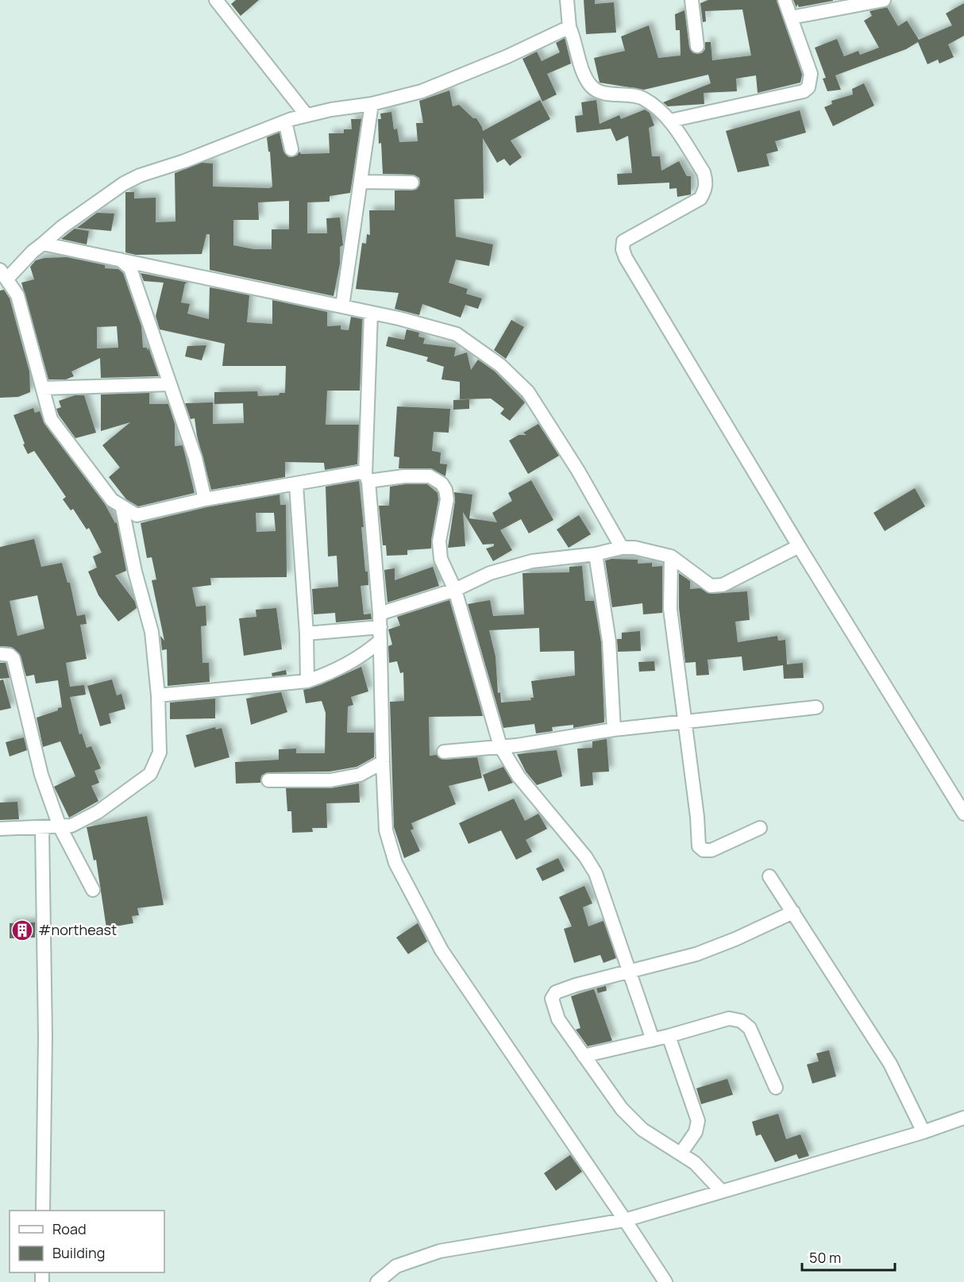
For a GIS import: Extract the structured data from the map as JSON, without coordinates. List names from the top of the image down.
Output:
{
  "places": {
    "building": ["#northeast"]
  },
  "legend": ["Road", "Building"],
  "scale_bar": "50 m"
}
